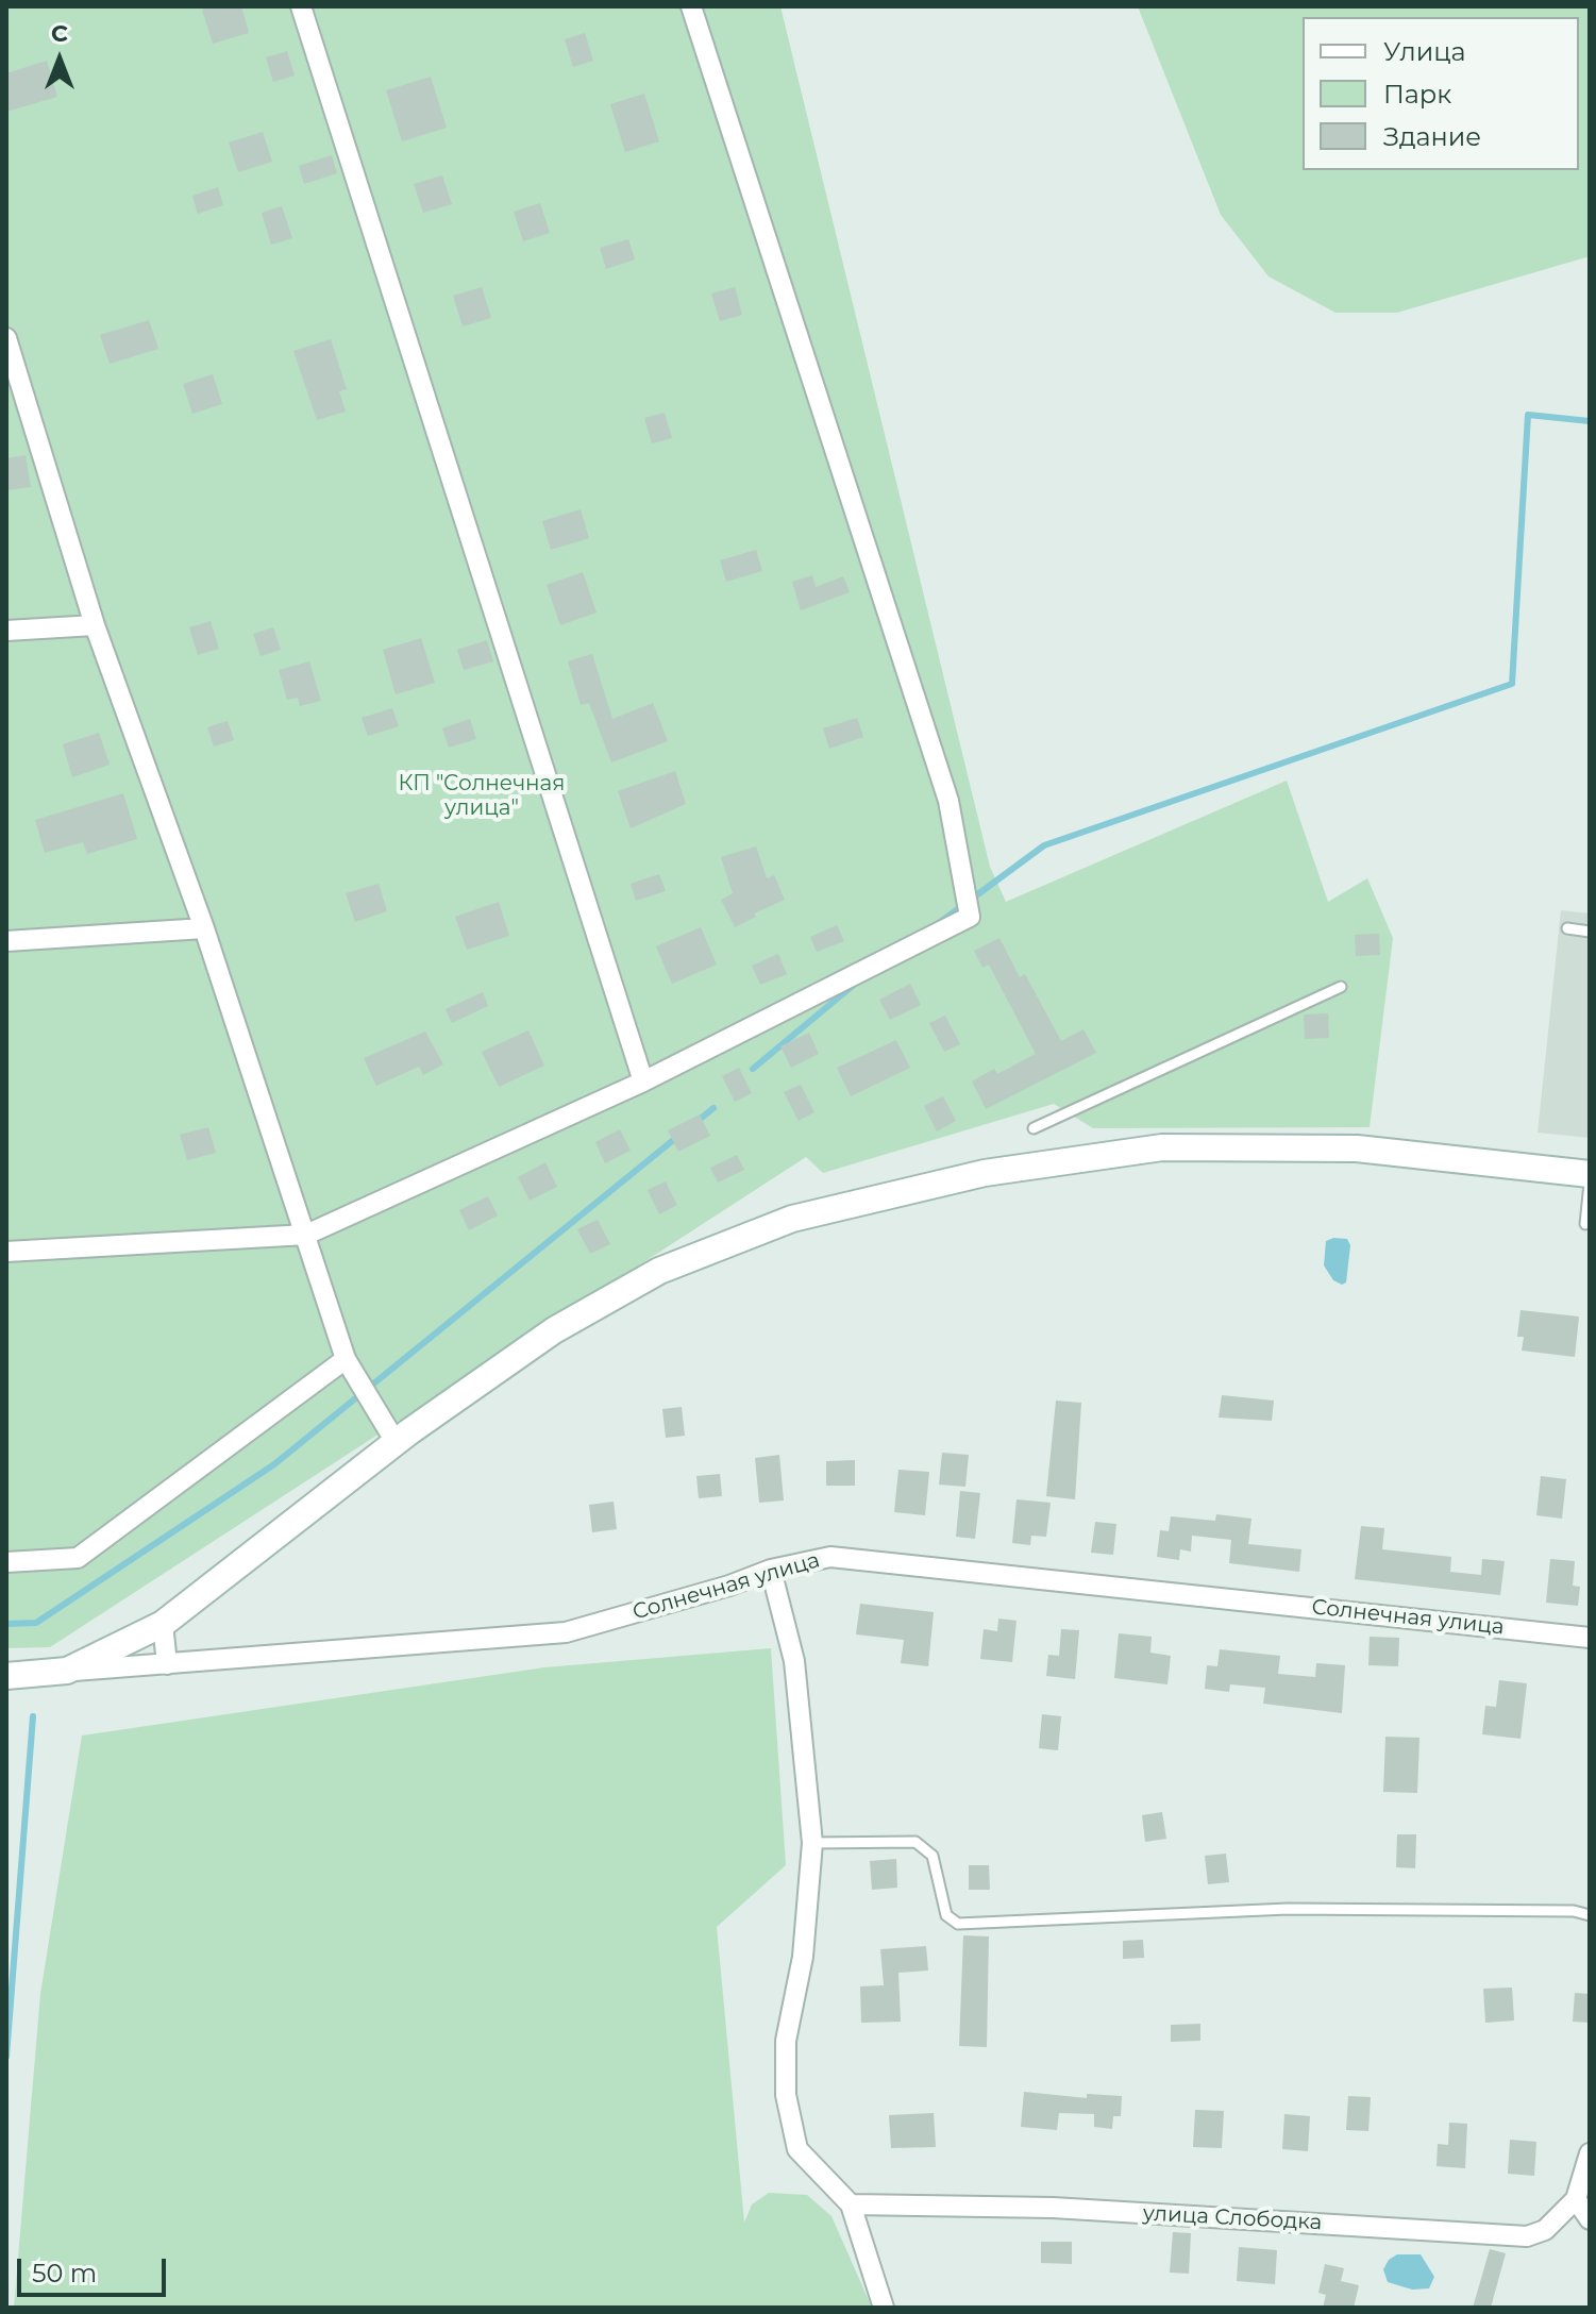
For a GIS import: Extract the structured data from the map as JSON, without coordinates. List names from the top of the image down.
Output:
{
  "streets": {
    "street": ["Солнечная улица", "улица Слободка"]
  },
  "parks": ["КП \"Солнечная улица\""],
  "legend": ["Улица", "Парк", "Здание"],
  "scale_bar": "50 m",
  "north": "top"
}
